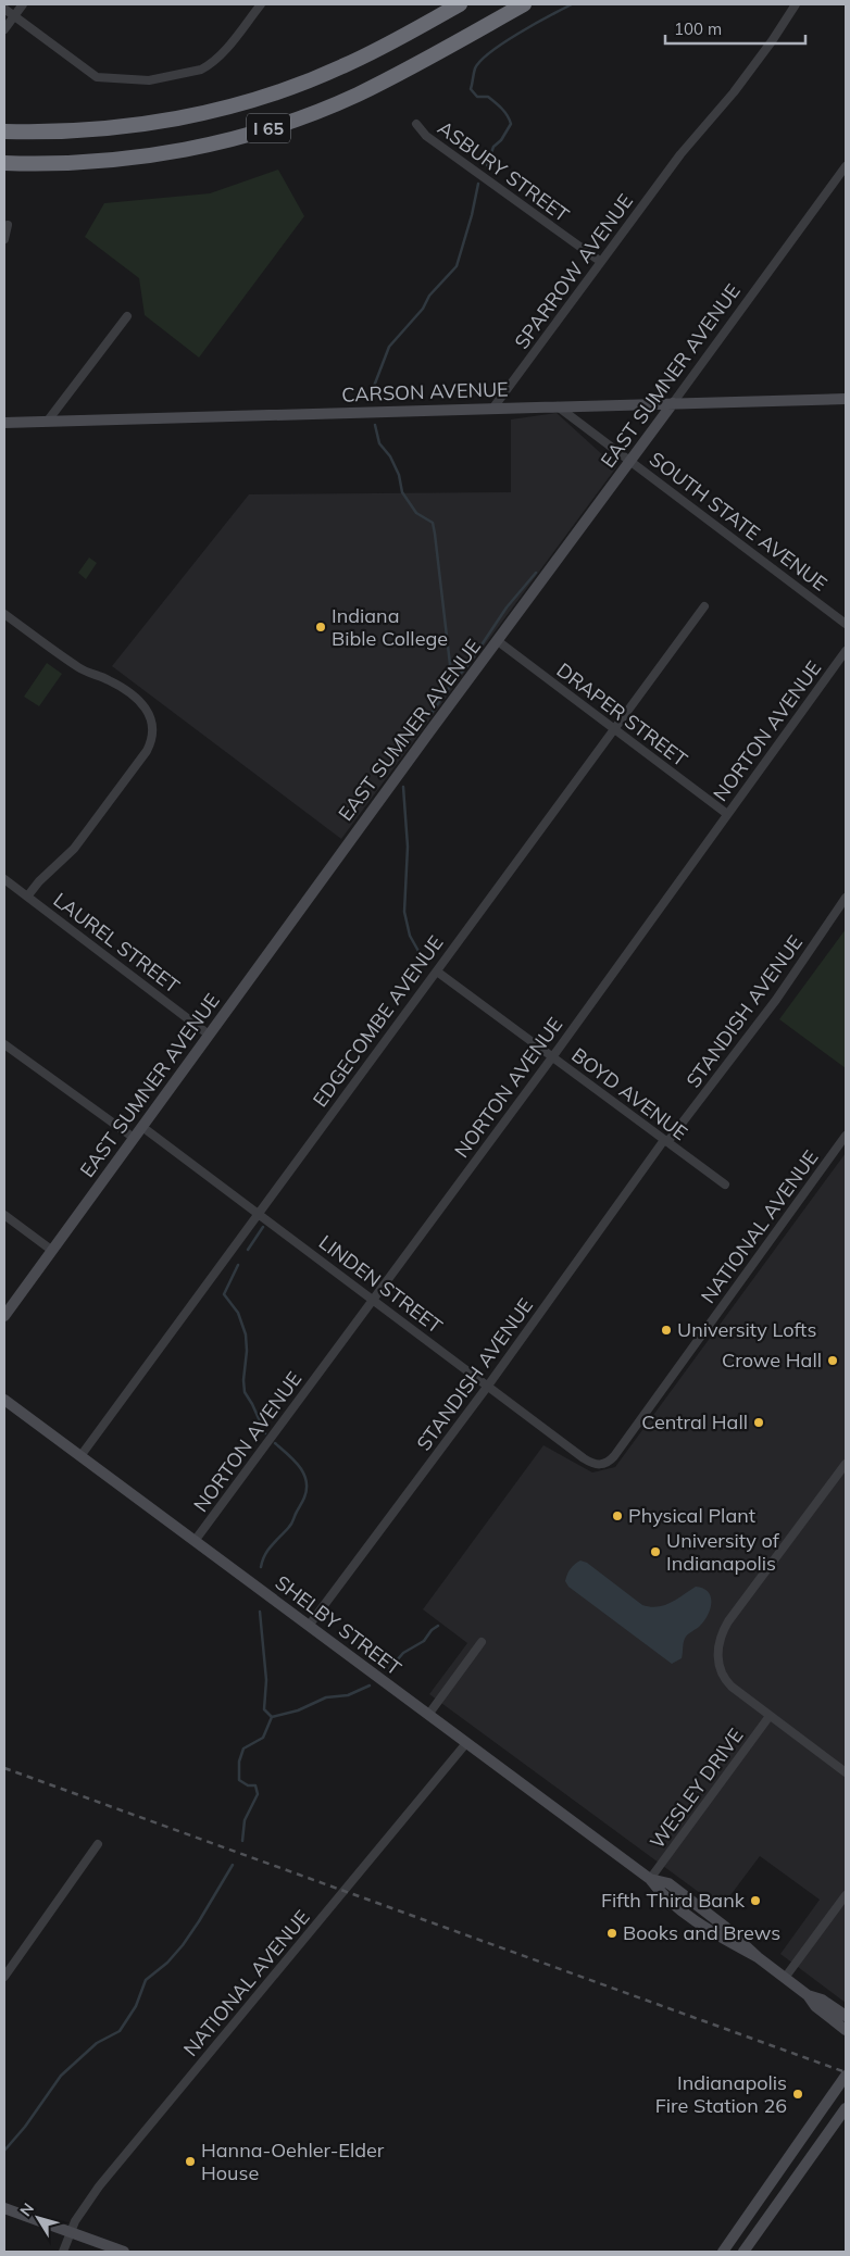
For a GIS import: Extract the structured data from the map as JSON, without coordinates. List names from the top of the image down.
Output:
{
  "streets": {
    "highway": ["I 65"],
    "main road": ["EAST SUMNER AVENUE", "CARSON AVENUE", "SHELBY STREET"],
    "street": [
      "ASBURY STREET",
      "SPARROW AVENUE",
      "SOUTH STATE AVENUE",
      "DRAPER STREET",
      "NORTON AVENUE",
      "LAUREL STREET",
      "STANDISH AVENUE",
      "EDGECOMBE AVENUE",
      "BOYD AVENUE",
      "NATIONAL AVENUE",
      "LINDEN STREET",
      "WESLEY DRIVE"
    ]
  },
  "crossings": [
    ["ASBURY STREET", "SPARROW AVENUE"],
    ["SPARROW AVENUE", "CARSON AVENUE"],
    ["EAST SUMNER AVENUE", "CARSON AVENUE"],
    ["EAST SUMNER AVENUE", "SOUTH STATE AVENUE"],
    ["EAST SUMNER AVENUE", "DRAPER STREET"],
    ["EAST SUMNER AVENUE", "LAUREL STREET"],
    ["EAST SUMNER AVENUE", "LINDEN STREET"],
    ["CARSON AVENUE", "SOUTH STATE AVENUE"],
    ["DRAPER STREET", "NORTON AVENUE"],
    ["DRAPER STREET", "EDGECOMBE AVENUE"],
    ["NORTON AVENUE", "BOYD AVENUE"],
    ["NORTON AVENUE", "LINDEN STREET"],
    ["NORTON AVENUE", "SHELBY STREET"],
    ["STANDISH AVENUE", "BOYD AVENUE"],
    ["STANDISH AVENUE", "LINDEN STREET"],
    ["STANDISH AVENUE", "SHELBY STREET"],
    ["EDGECOMBE AVENUE", "BOYD AVENUE"],
    ["EDGECOMBE AVENUE", "LINDEN STREET"],
    ["EDGECOMBE AVENUE", "SHELBY STREET"],
    ["NATIONAL AVENUE", "LINDEN STREET"],
    ["NATIONAL AVENUE", "SHELBY STREET"],
    ["SHELBY STREET", "WESLEY DRIVE"]
  ],
  "places": [
    "Indiana Bible College",
    "University Lofts",
    "Crowe Hall",
    "Central Hall",
    "Physical Plant",
    "University of Indianapolis",
    "Fifth Third Bank",
    "Books and Brews",
    "Indianapolis Fire Station 26",
    "Hanna-Oehler-Elder House"
  ],
  "scale_bar": "100 m",
  "north": "top left"
}
